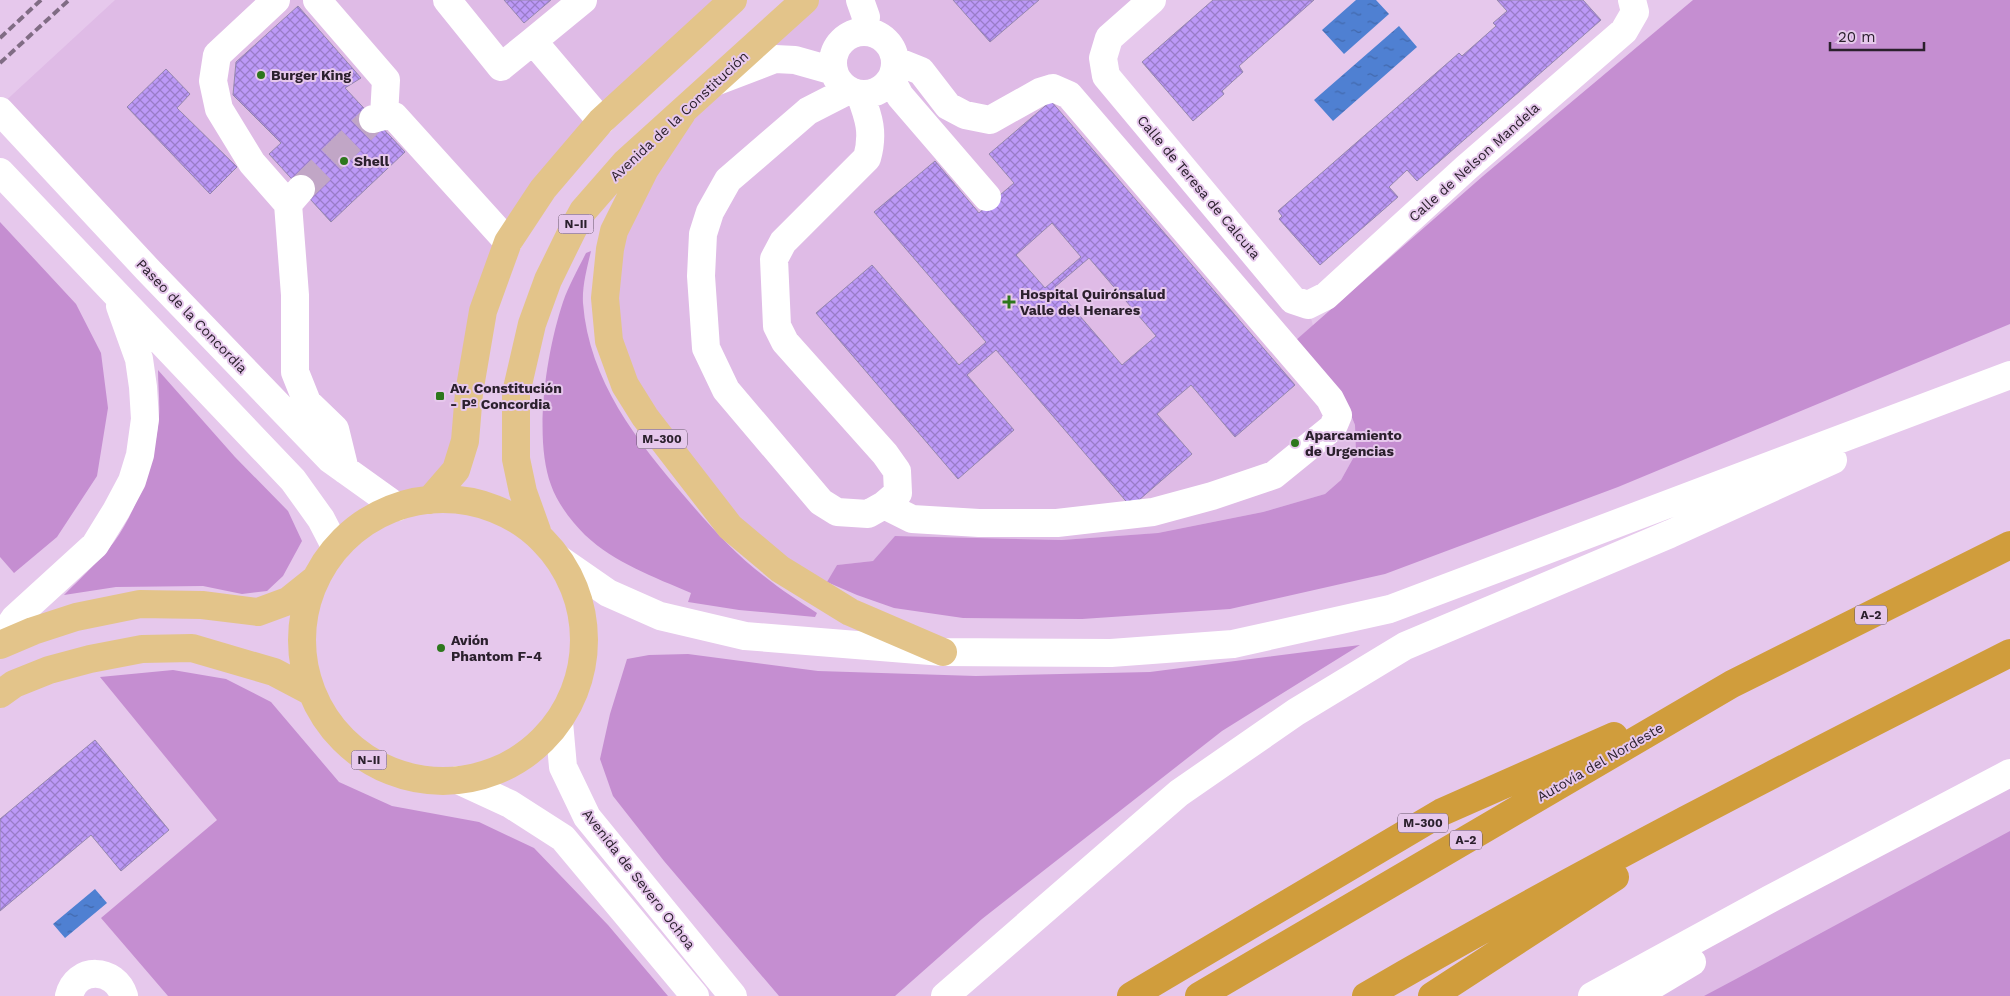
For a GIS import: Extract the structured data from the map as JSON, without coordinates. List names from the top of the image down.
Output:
{
  "streets": {
    "highway": ["M-300", "A-2", "Autovía del Nordeste"],
    "main road": ["Avenida de la Constitución", "N-II"],
    "street": [
      "Calle de Nelson Mandela",
      "Calle de Teresa de Calcuta",
      "Paseo de la Concordia",
      "Avenida de Severo Ochoa"
    ]
  },
  "crossings": [
    ["Avenida de la Constitución", "N-II"],
    ["Avenida de la Constitución", "M-300"],
    ["Calle de Nelson Mandela", "Calle de Teresa de Calcuta"],
    ["N-II", "Paseo de la Concordia"],
    ["N-II", "M-300"],
    ["N-II", "Avenida de Severo Ochoa"],
    ["M-300", "Autovía del Nordeste"]
  ],
  "places": {
    "other": [
      "Burger King",
      "Shell",
      "Aparcamiento de Urgencias",
      "Avión Phantom F-4"
    ],
    "health": ["Hospital Quirónsalud Valle del Henares"],
    "transit": ["Av. Constitución - Pº Concordia"]
  },
  "scale_bar": "20 m"
}
